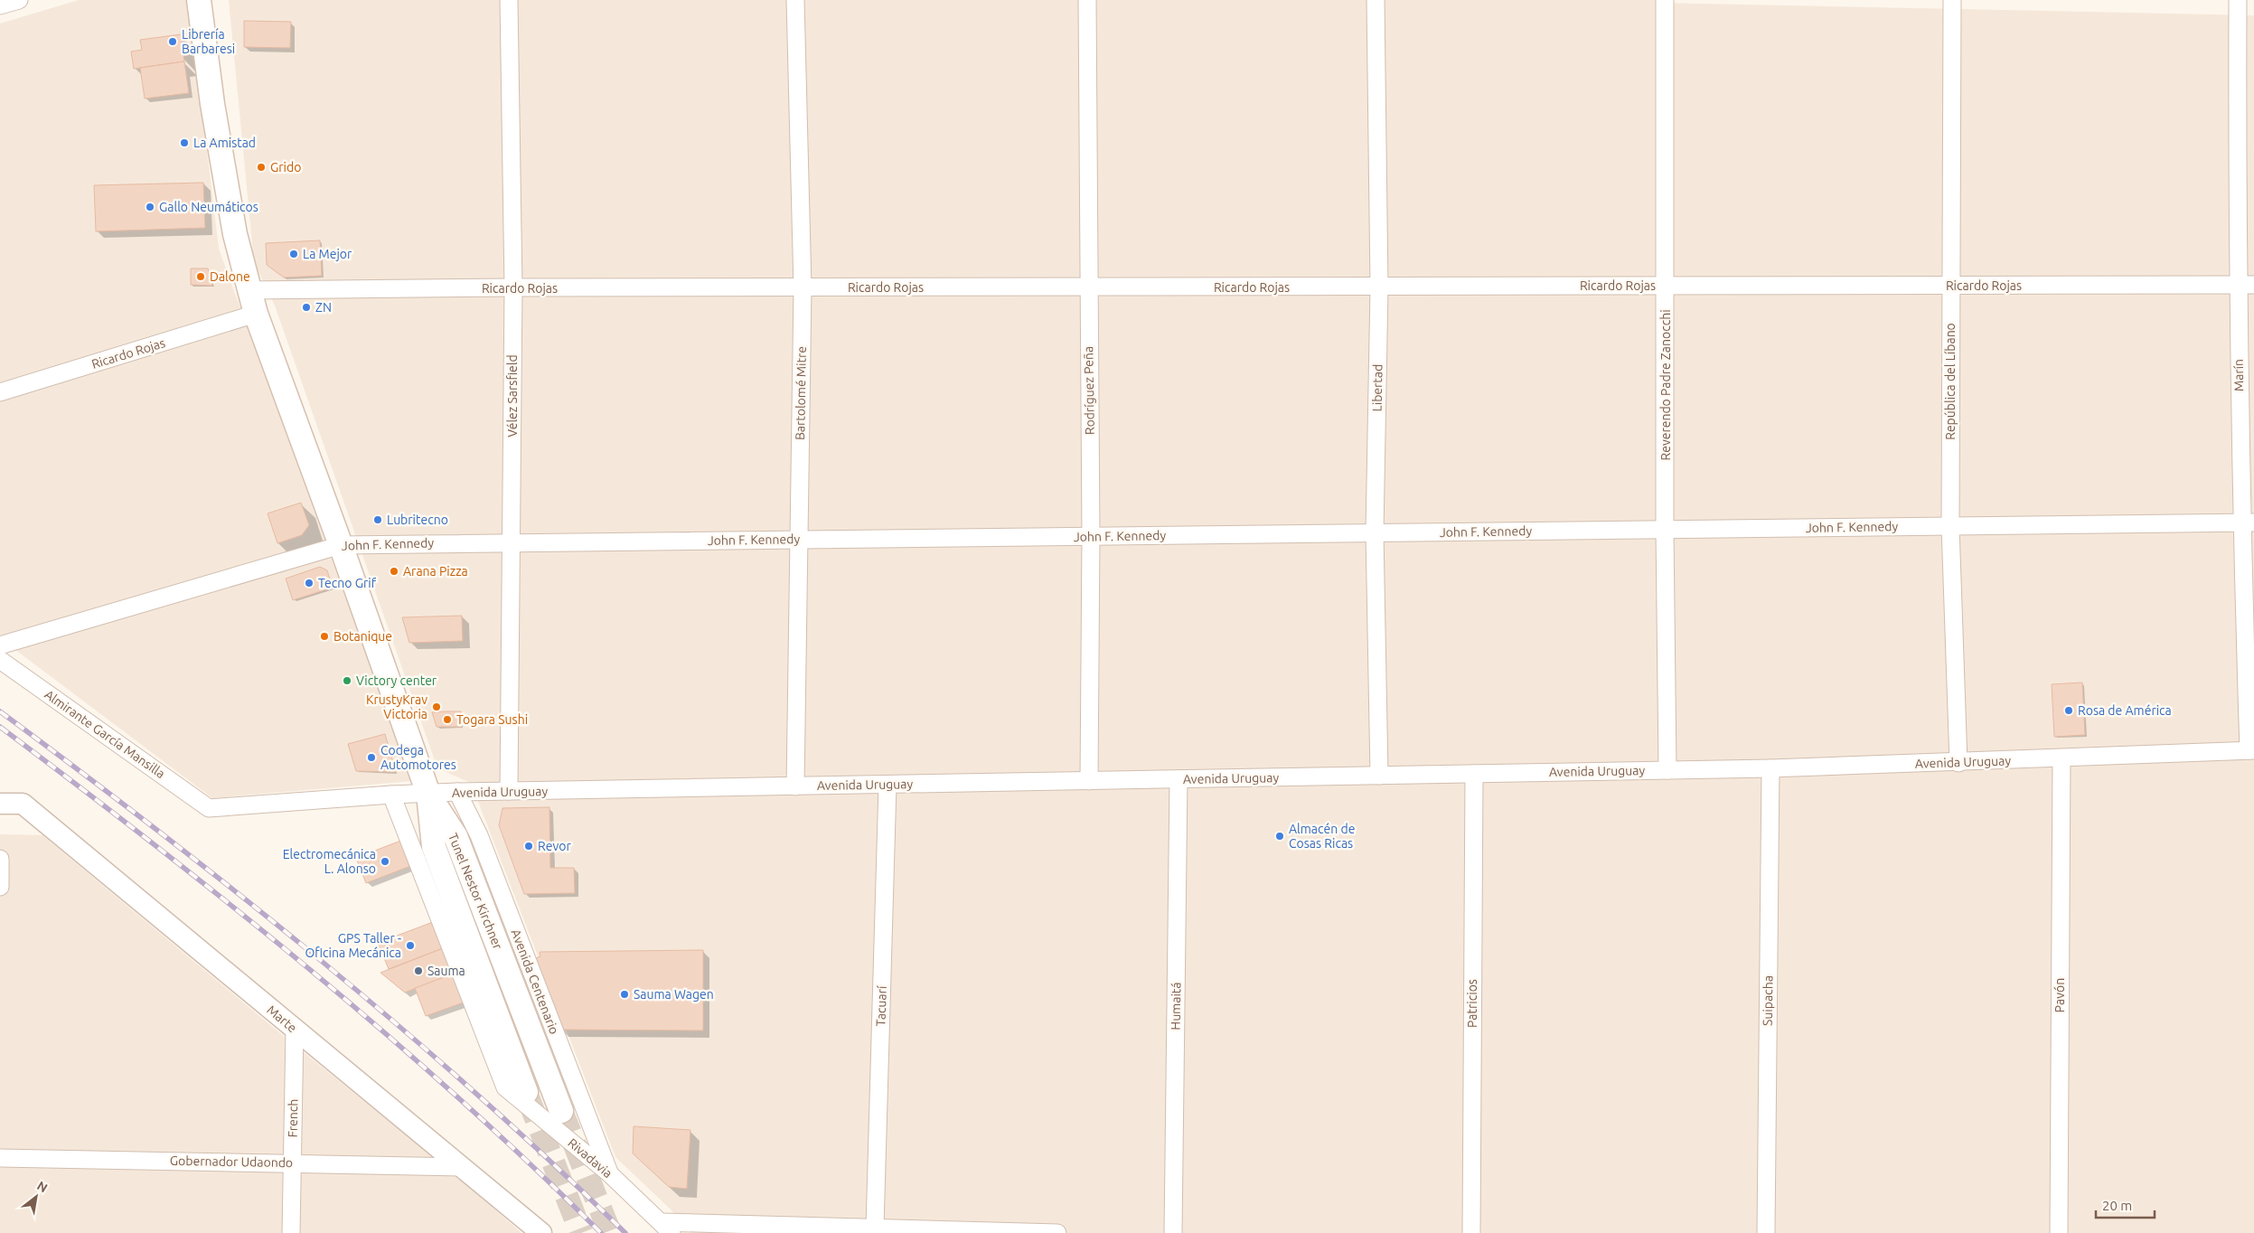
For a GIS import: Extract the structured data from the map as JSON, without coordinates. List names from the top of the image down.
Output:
{
  "streets": {
    "main road": ["Tunel Nestor Kirchner"],
    "street": [
      "Ricardo Rojas",
      "Marín",
      "República del Líbano",
      "Reverendo Padre Zanocchi",
      "Libertad",
      "Rodríguez Peña",
      "Bartolomé Mitre",
      "Vélez Sarsfield",
      "John F. Kennedy",
      "Almirante García Mansilla",
      "Avenida Uruguay",
      "Avenida Centenario",
      "Pavón",
      "Suipacha",
      "Patricios",
      "Tacuarí",
      "Humaitá",
      "Marte",
      "French",
      "Rivadavia",
      "Gobernador Udaondo"
    ]
  },
  "crossings": [
    ["Ricardo Rojas", "Marín"],
    ["Ricardo Rojas", "República del Líbano"],
    ["Ricardo Rojas", "Reverendo Padre Zanocchi"],
    ["Ricardo Rojas", "Libertad"],
    ["Ricardo Rojas", "Rodríguez Peña"],
    ["Ricardo Rojas", "Bartolomé Mitre"],
    ["Ricardo Rojas", "Vélez Sarsfield"],
    ["Marín", "John F. Kennedy"],
    ["Marín", "Avenida Uruguay"],
    ["República del Líbano", "John F. Kennedy"],
    ["República del Líbano", "Avenida Uruguay"],
    ["Reverendo Padre Zanocchi", "John F. Kennedy"],
    ["Reverendo Padre Zanocchi", "Avenida Uruguay"],
    ["Libertad", "John F. Kennedy"],
    ["Libertad", "Avenida Uruguay"],
    ["Rodríguez Peña", "John F. Kennedy"],
    ["Rodríguez Peña", "Avenida Uruguay"],
    ["Bartolomé Mitre", "John F. Kennedy"],
    ["Bartolomé Mitre", "Avenida Uruguay"],
    ["Vélez Sarsfield", "John F. Kennedy"],
    ["Vélez Sarsfield", "Avenida Uruguay"],
    ["Almirante García Mansilla", "Avenida Uruguay"],
    ["Avenida Uruguay", "Tunel Nestor Kirchner"],
    ["Avenida Uruguay", "Avenida Centenario"],
    ["Avenida Uruguay", "Pavón"],
    ["Avenida Uruguay", "Suipacha"],
    ["Avenida Uruguay", "Patricios"],
    ["Avenida Uruguay", "Tacuarí"],
    ["Avenida Uruguay", "Humaitá"],
    ["Tunel Nestor Kirchner", "Rivadavia"],
    ["Avenida Centenario", "Rivadavia"],
    ["Marte", "French"],
    ["Marte", "Gobernador Udaondo"],
    ["French", "Gobernador Udaondo"]
  ],
  "places": [
    "Librería Barbaresi",
    "La Amistad",
    "Grido",
    "Gallo Neumáticos",
    "La Mejor",
    "Dalone",
    "ZN",
    "Lubritecno",
    "Arana Pizza",
    "Tecno Grif",
    "Botanique",
    "Victory center",
    "KrustyKrav Victoria",
    "Rosa de América",
    "Togara Sushi",
    "Codega Automotores",
    "Almacén de Cosas Ricas",
    "Revor",
    "Electromecánica L. Alonso",
    "GPS Taller - Oficina Mecánica",
    "Sauma",
    "Sauma Wagen"
  ],
  "scale_bar": "20 m",
  "north": "top right"
}
